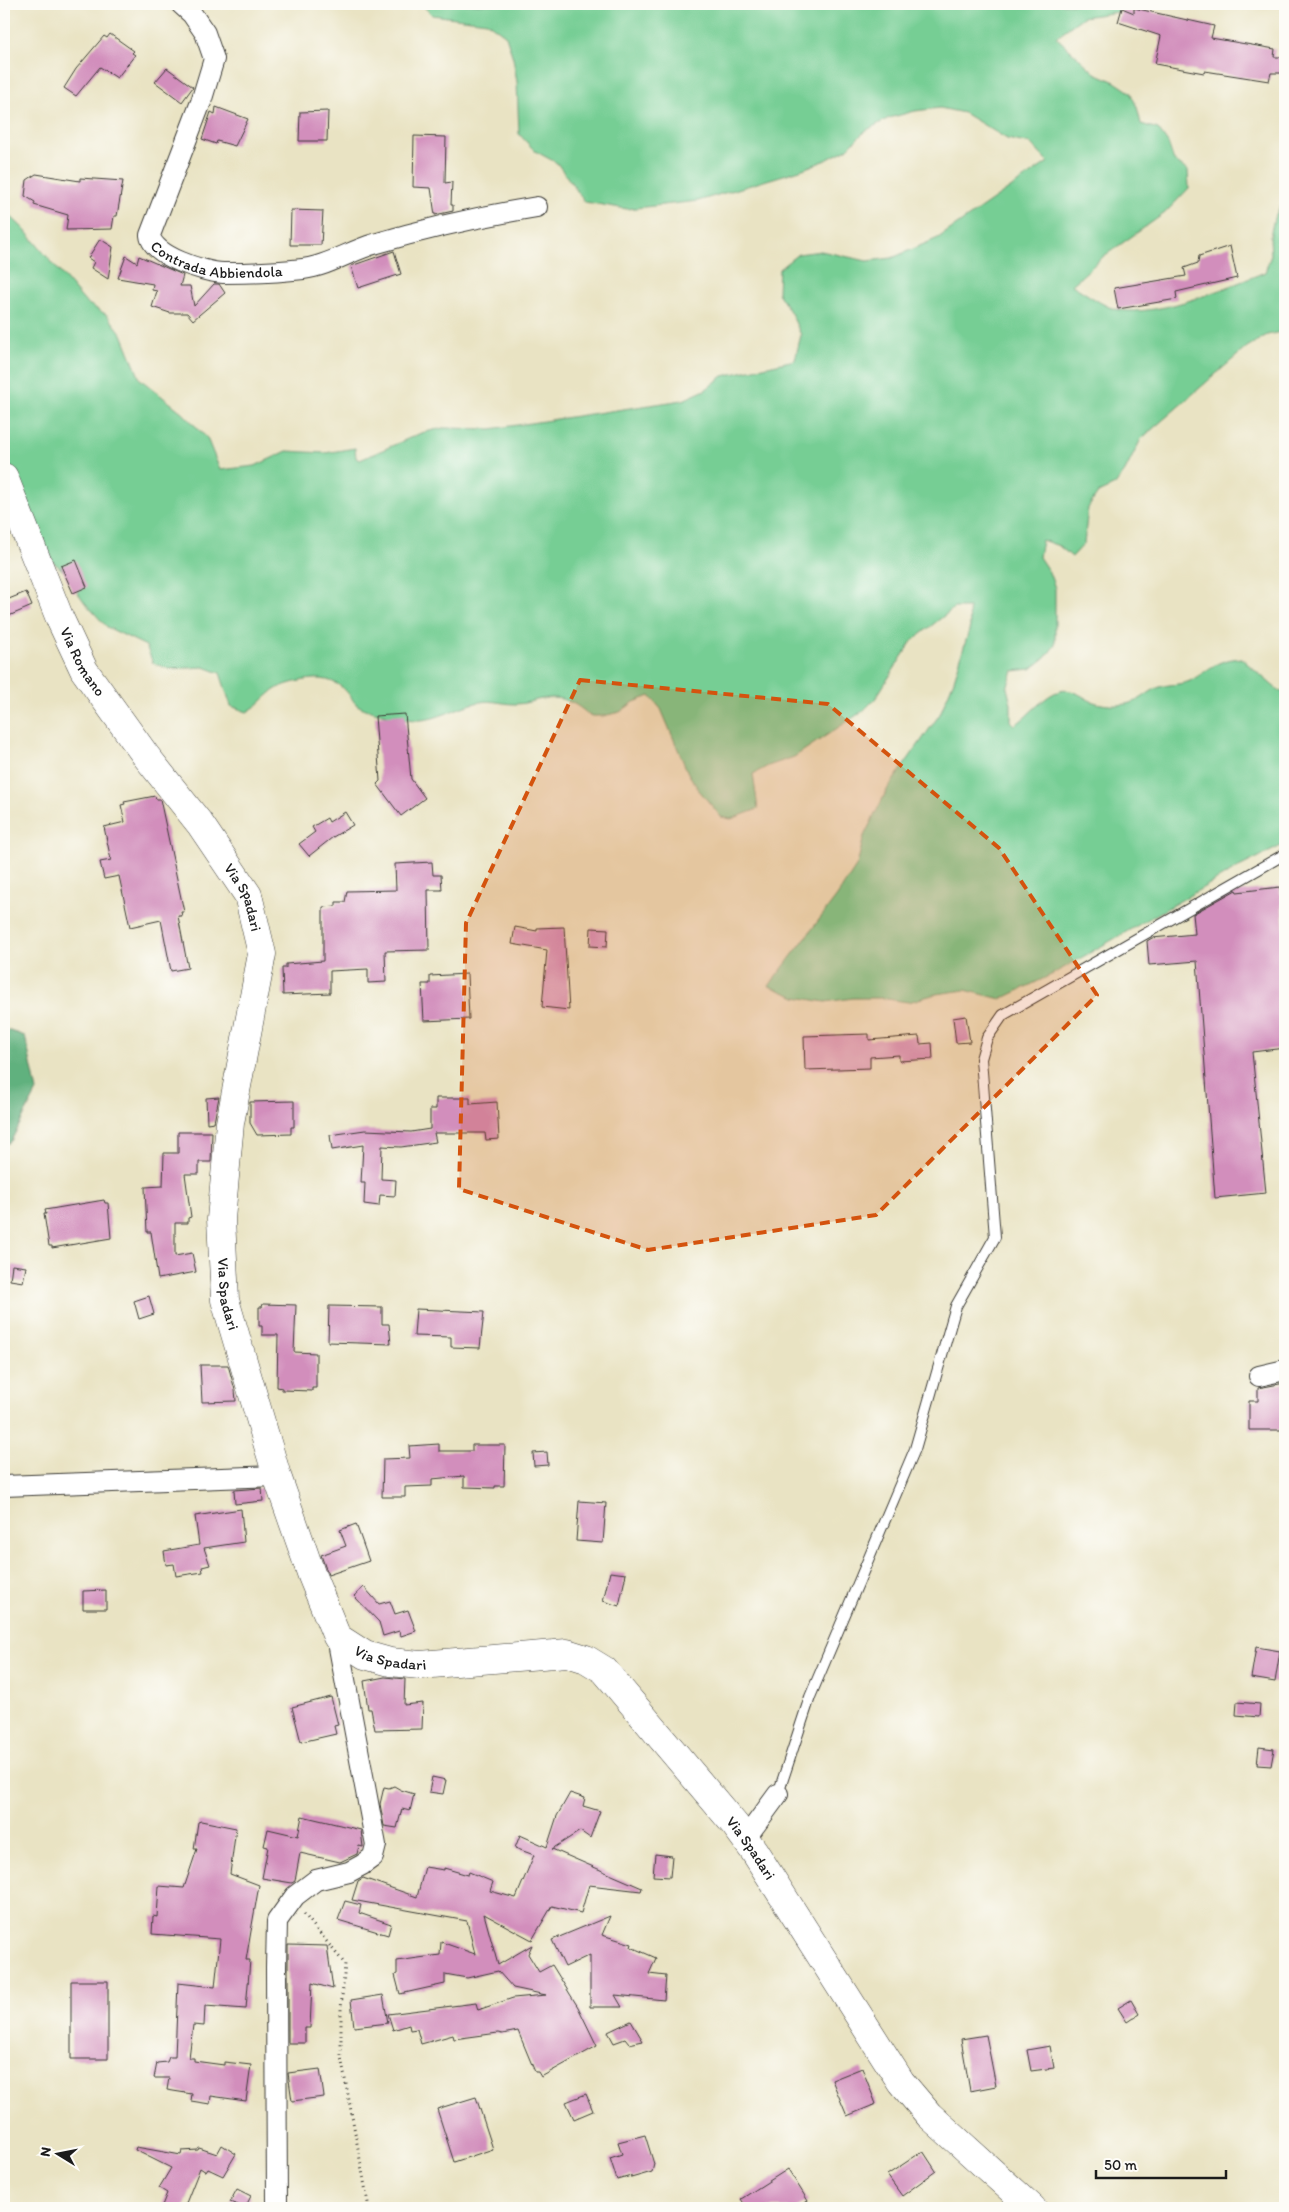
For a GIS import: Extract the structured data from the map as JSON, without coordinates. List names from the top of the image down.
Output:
{
  "streets": {
    "street": ["Contrada Abbiendola", "Via Romano", "Via Spadari"]
  },
  "crossings": [
    ["Via Romano", "Via Spadari"]
  ],
  "scale_bar": "50 m",
  "north": "left"
}
